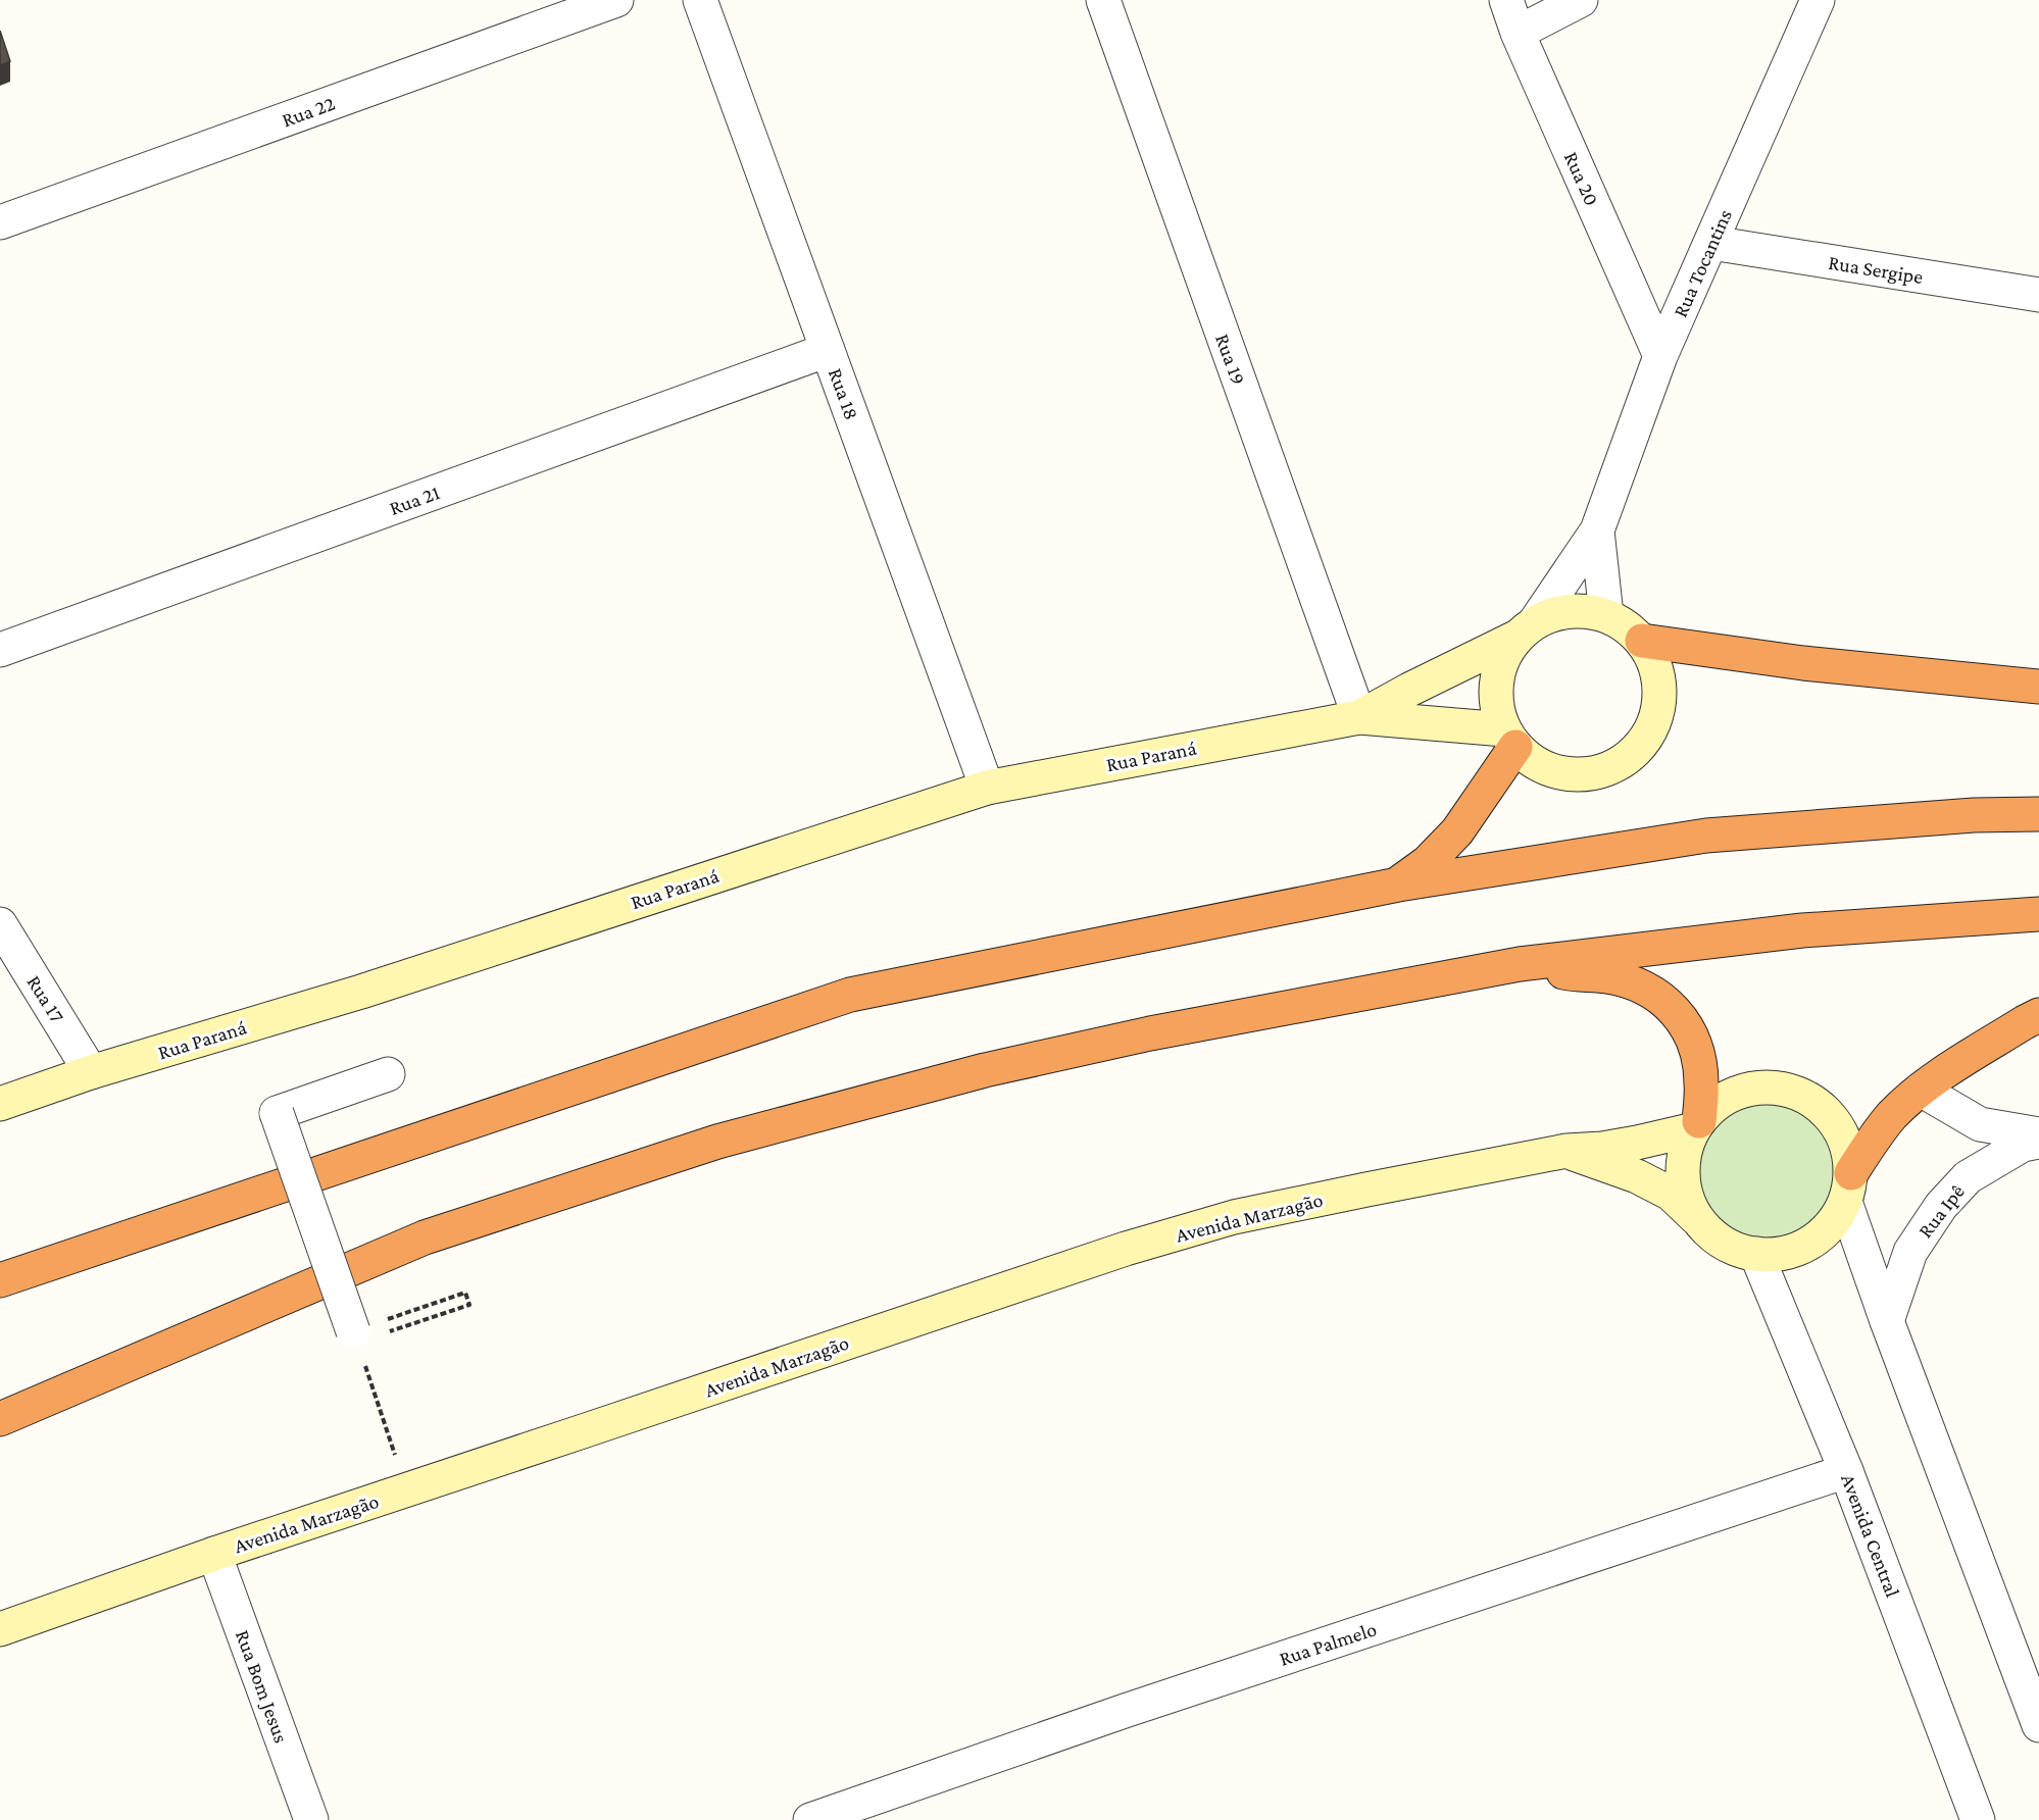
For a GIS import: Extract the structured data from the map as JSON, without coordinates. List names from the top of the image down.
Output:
{
  "streets": {
    "main road": ["Rua Paraná", "Avenida Marzagão"],
    "street": [
      "Rua 22",
      "Rua 20",
      "Rua Tocantins",
      "Rua Sergipe",
      "Rua 19",
      "Rua 18",
      "Rua 21",
      "Rua 17",
      "Rua Ipê",
      "Avenida Central",
      "Rua Palmelo",
      "Rua Bom Jesus"
    ]
  },
  "crossings": [
    ["Rua 20", "Rua Tocantins"],
    ["Rua Tocantins", "Rua Sergipe"],
    ["Rua Tocantins", "Rua Paraná"],
    ["Rua 19", "Rua Paraná"],
    ["Rua 18", "Rua 21"],
    ["Rua 18", "Rua Paraná"],
    ["Rua Paraná", "Rua 17"],
    ["Avenida Marzagão", "Avenida Central"],
    ["Avenida Marzagão", "Rua Bom Jesus"],
    ["Avenida Central", "Rua Palmelo"]
  ]
}
